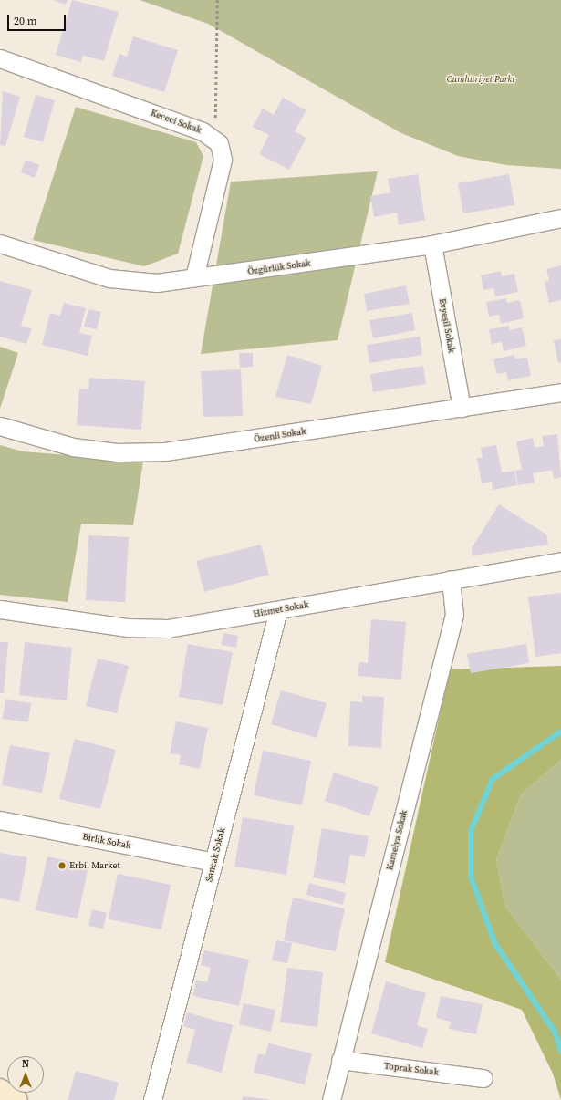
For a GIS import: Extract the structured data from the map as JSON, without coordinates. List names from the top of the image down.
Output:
{
  "streets": {
    "street": [
      "Kececi Sokak",
      "Özgürlük Sokak",
      "Evyeşil Sokak",
      "Özenli Sokak",
      "Hizmet Sokak",
      "Kamelya Sokak",
      "Birlik Sokak",
      "Sancak Sokak",
      "Toprak Sokak"
    ]
  },
  "crossings": [
    ["Özgürlük Sokak", "Evyeşil Sokak"],
    ["Evyeşil Sokak", "Özenli Sokak"],
    ["Hizmet Sokak", "Kamelya Sokak"],
    ["Hizmet Sokak", "Sancak Sokak"],
    ["Kamelya Sokak", "Toprak Sokak"],
    ["Birlik Sokak", "Sancak Sokak"]
  ],
  "parks": ["Cumhuriyet Parkı"],
  "places": ["Erbil Market"],
  "scale_bar": "20 m",
  "north": "top"
}
